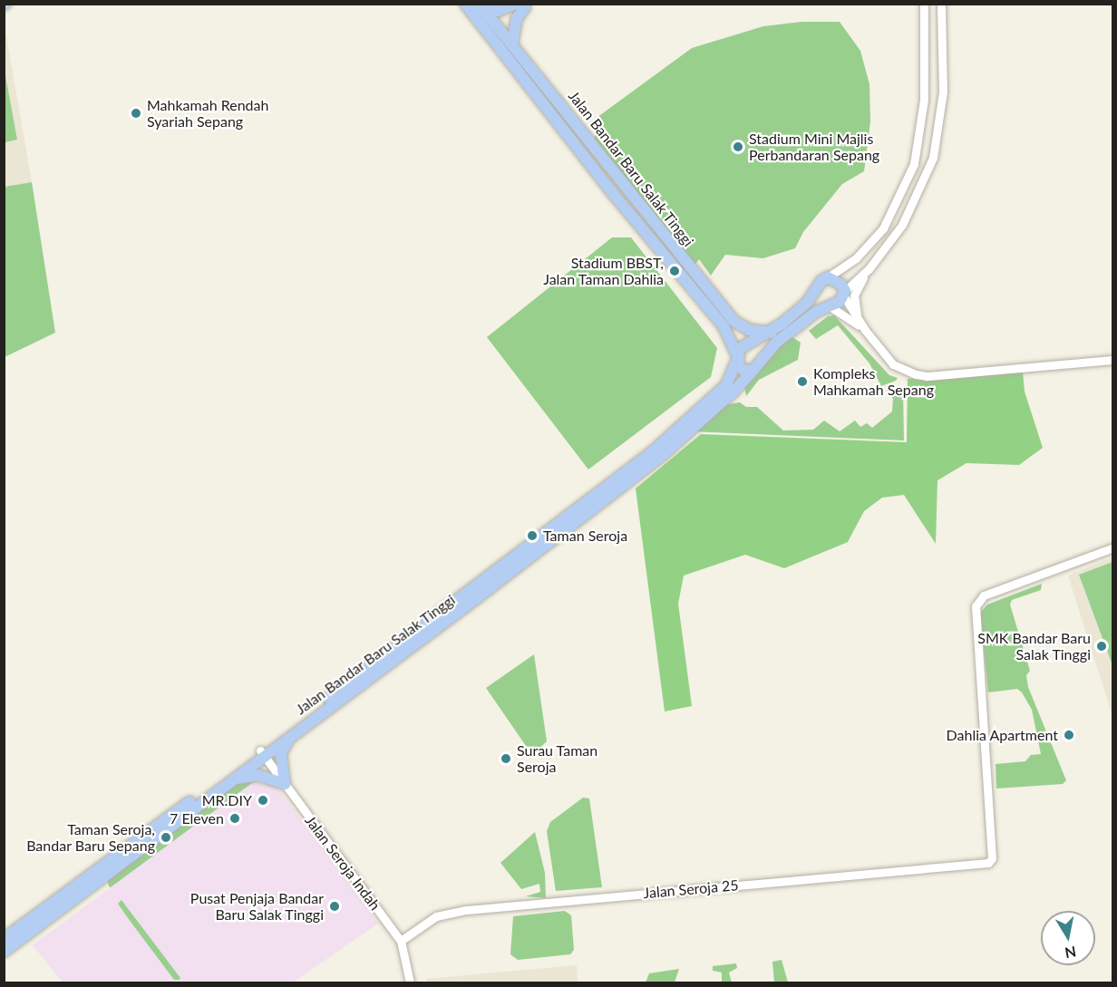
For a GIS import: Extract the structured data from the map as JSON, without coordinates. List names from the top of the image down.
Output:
{
  "streets": {
    "main road": ["Jalan Bandar Baru Salak Tinggi"],
    "street": ["Jalan Seroja Indah", "Jalan Seroja 25"]
  },
  "crossings": [
    ["Jalan Bandar Baru Salak Tinggi", "Jalan Seroja Indah"],
    ["Jalan Seroja Indah", "Jalan Seroja 25"]
  ],
  "places": [
    "Mahkamah Rendah Syariah Sepang",
    "Stadium Mini Majlis Perbandaran Sepang",
    "Stadium BBST, Jalan Taman Dahlia",
    "Kompleks Mahkamah Sepang",
    "Taman Seroja",
    "SMK Bandar Baru Salak Tinggi",
    "Dahlia Apartment",
    "Surau Taman Seroja",
    "MR.DIY",
    "7 Eleven",
    "Taman Seroja, Bandar Baru Sepang",
    "Pusat Penjaja Bandar Baru Salak Tinggi"
  ],
  "north": "bottom"
}
